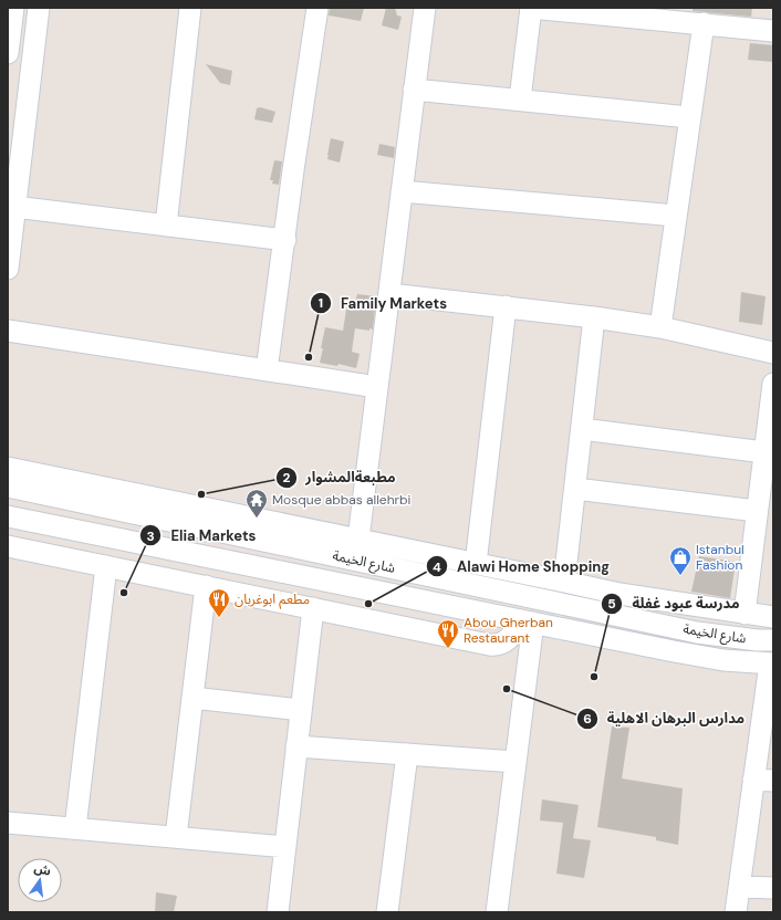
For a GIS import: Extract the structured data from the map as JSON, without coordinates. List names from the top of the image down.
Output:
{
  "streets": {
    "street": ["شارع الخيمة"]
  },
  "places": {
    "other": [
      "Family Markets",
      "مطبعةالمشوار",
      "Elia Markets",
      "Alawi Home Shopping",
      "مدرسة عبود غفلة",
      "مدارس البرهان الاهلية"
    ],
    "temple": ["Mosque abbas allehrbi"],
    "shop": ["Istanbul Fashion"],
    "restaurant": ["مطعم ابوغربان", "Abou Gherban Restaurant"]
  },
  "north": "top"
}
